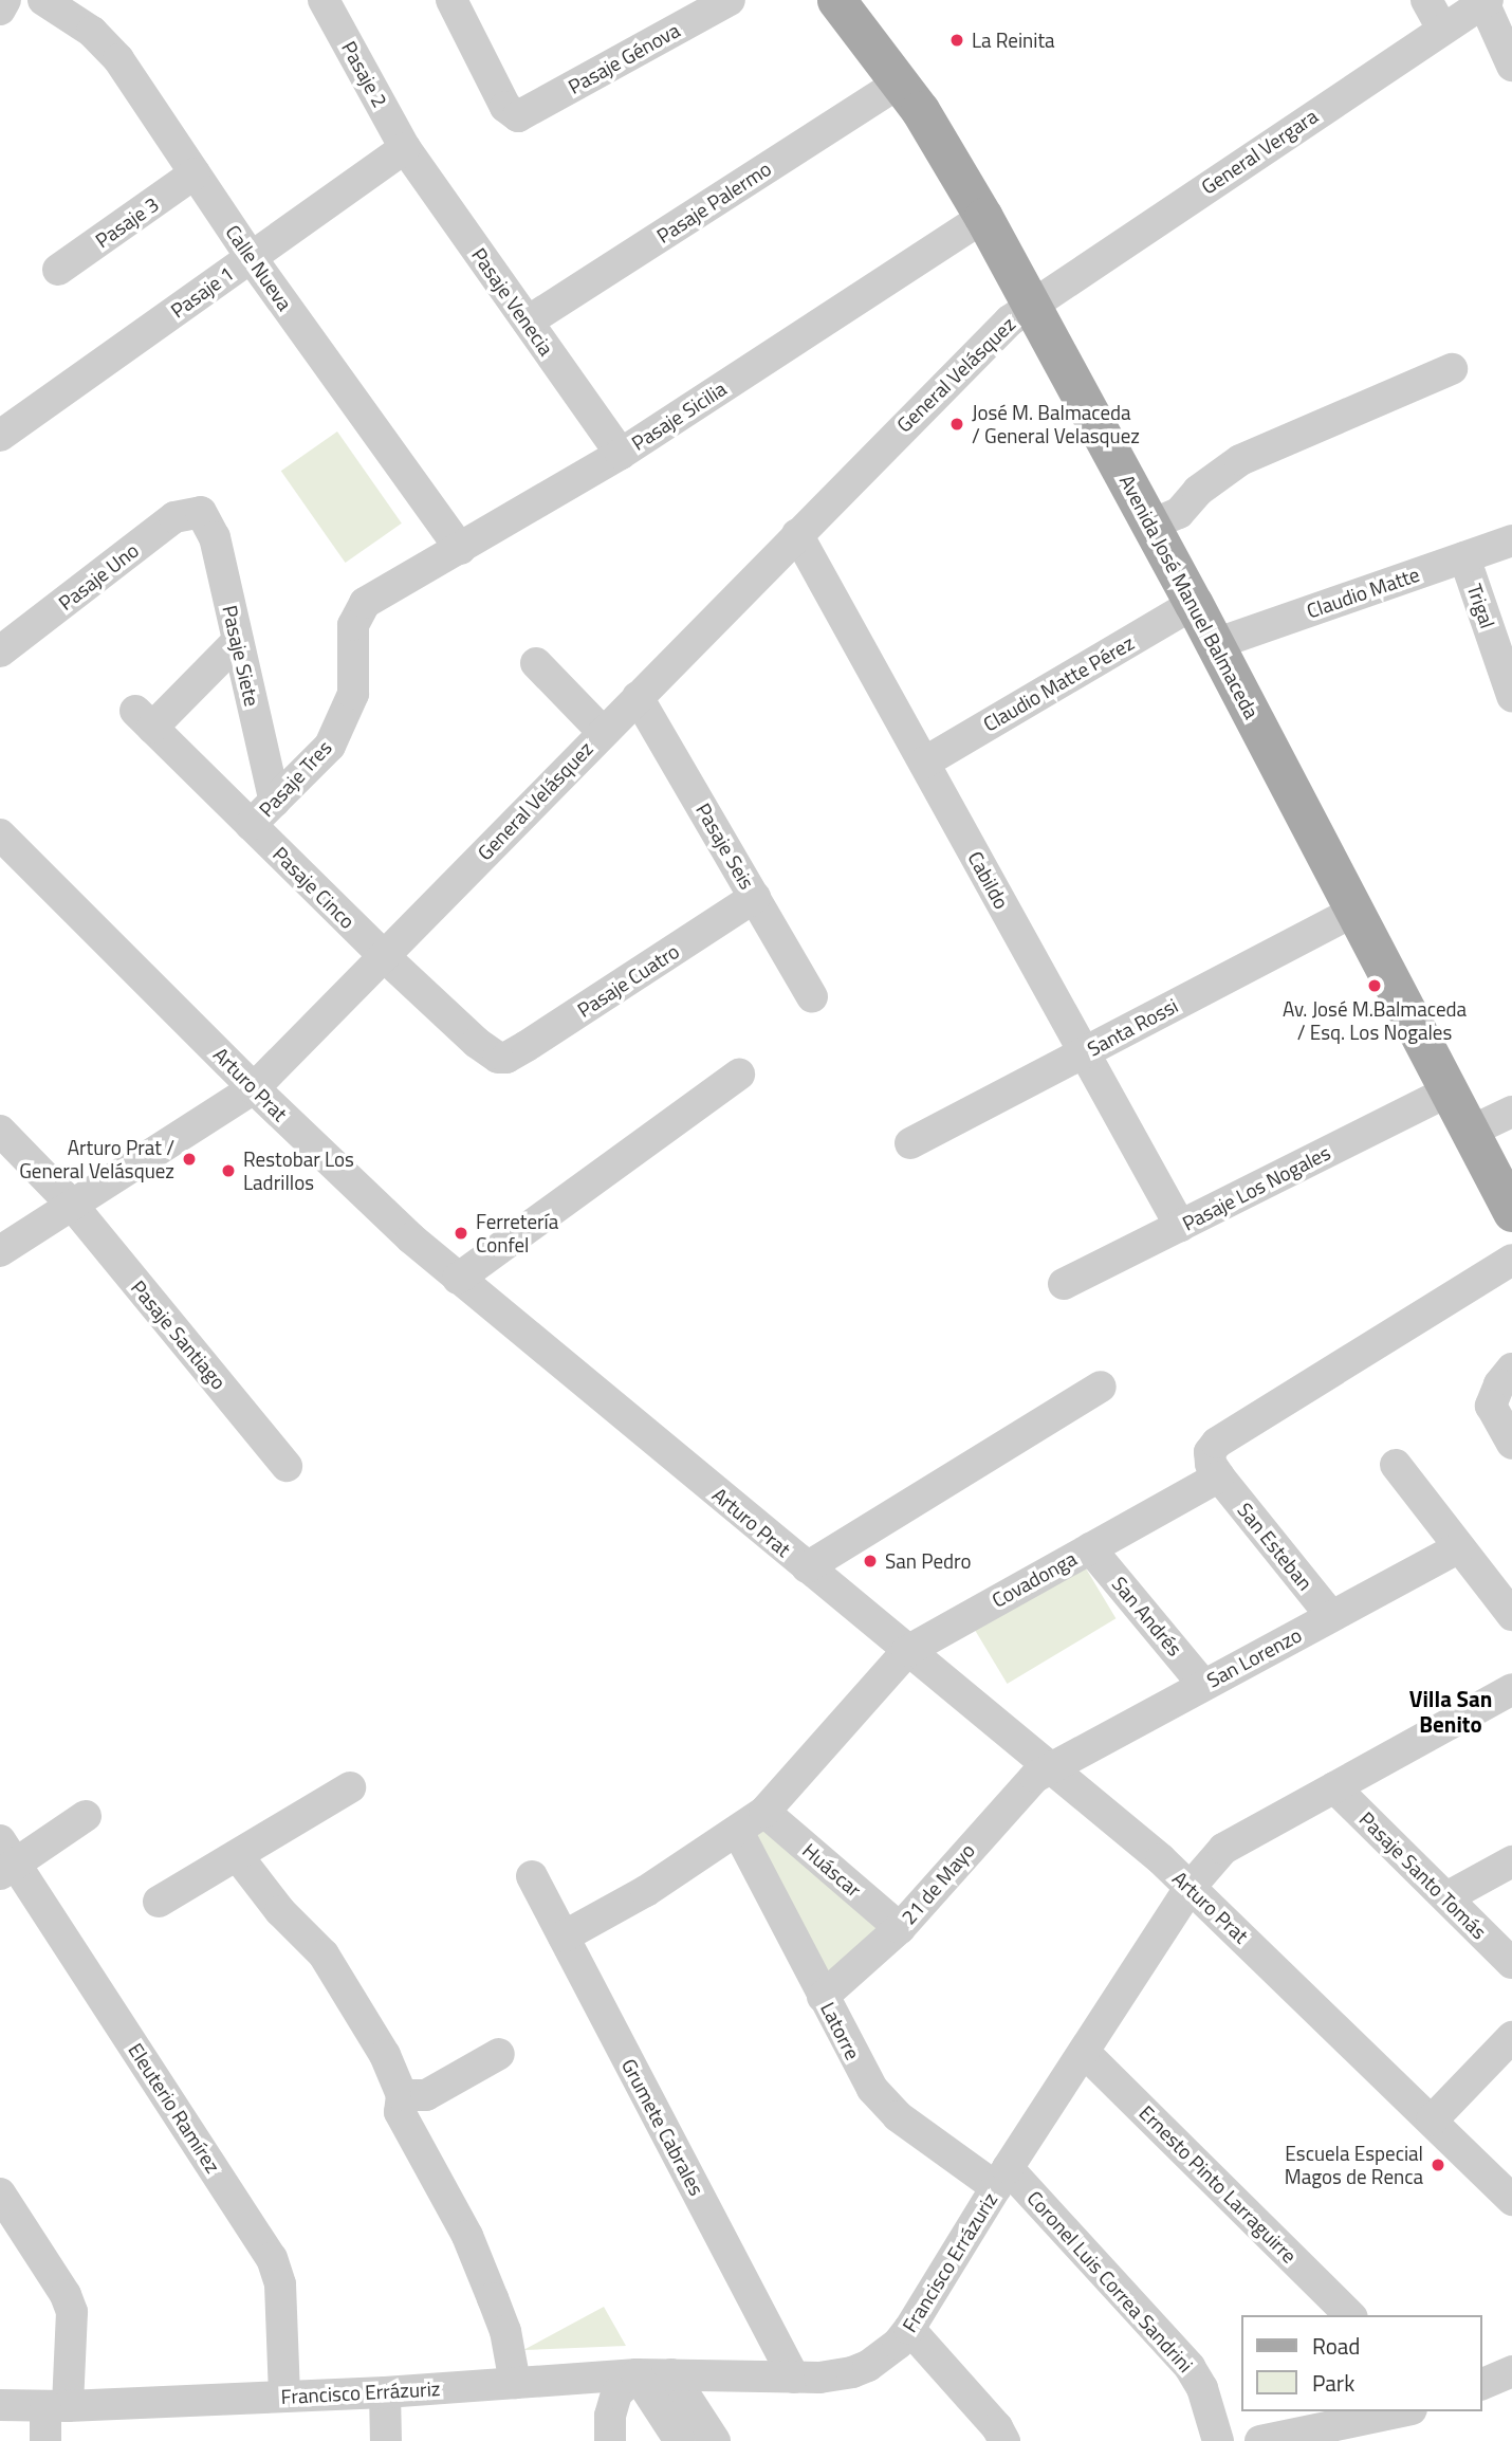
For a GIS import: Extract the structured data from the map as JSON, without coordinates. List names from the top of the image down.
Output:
{
  "streets": {
    "main road": ["Avenida José Manuel Balmaceda"],
    "street": [
      "Pasaje Génova",
      "Pasaje 2",
      "General Vergara",
      "Pasaje Palermo",
      "Pasaje 3",
      "Calle Nueva",
      "Pasaje 1",
      "Pasaje Venecia",
      "General Velásquez",
      "Pasaje Sicilia",
      "Pasaje Uno",
      "Claudio Matte",
      "Trigal",
      "Pasaje Siete",
      "Claudio Matte Pérez",
      "Pasaje Tres",
      "Pasaje Seis",
      "Cabildo",
      "Pasaje Cinco",
      "Pasaje Cuatro",
      "Santa Rossi",
      "Arturo Prat",
      "Pasaje Los Nogales",
      "Pasaje Santiago",
      "San Esteban",
      "Covadonga",
      "San Andrés",
      "San Lorenzo",
      "Huáscar",
      "Pasaje Santo Tomás",
      "21 de Mayo",
      "Latorre",
      "Eleuterio Ramírez",
      "Grumete Cabrales",
      "Ernesto Pinto Larraguirre",
      "Francisco Errázuriz",
      "Coronel Luis Correa Sandrini"
    ]
  },
  "crossings": [
    ["Pasaje 2", "Pasaje 1"],
    ["Pasaje 2", "Pasaje Venecia"],
    ["General Vergara", "General Velásquez"],
    ["General Vergara", "Avenida José Manuel Balmaceda"],
    ["Pasaje Palermo", "Pasaje Venecia"],
    ["Pasaje Palermo", "Avenida José Manuel Balmaceda"],
    ["Pasaje 3", "Calle Nueva"],
    ["Calle Nueva", "Pasaje 1"],
    ["Calle Nueva", "Pasaje Sicilia"],
    ["Pasaje 1", "Pasaje Venecia"],
    ["Pasaje Venecia", "Pasaje Sicilia"],
    ["General Velásquez", "Avenida José Manuel Balmaceda"],
    ["General Velásquez", "Pasaje Seis"],
    ["General Velásquez", "Cabildo"],
    ["General Velásquez", "Pasaje Cinco"],
    ["General Velásquez", "Arturo Prat"],
    ["General Velásquez", "Pasaje Santiago"],
    ["Pasaje Sicilia", "Avenida José Manuel Balmaceda"],
    ["Pasaje Sicilia", "Pasaje Tres"],
    ["Pasaje Uno", "Pasaje Siete"],
    ["Claudio Matte", "Avenida José Manuel Balmaceda"],
    ["Claudio Matte", "Trigal"],
    ["Avenida José Manuel Balmaceda", "Claudio Matte Pérez"],
    ["Avenida José Manuel Balmaceda", "Santa Rossi"],
    ["Avenida José Manuel Balmaceda", "Pasaje Los Nogales"],
    ["Pasaje Siete", "Pasaje Tres"],
    ["Pasaje Siete", "Pasaje Cinco"],
    ["Claudio Matte Pérez", "Cabildo"],
    ["Pasaje Tres", "Pasaje Cinco"],
    ["Pasaje Seis", "Pasaje Cuatro"],
    ["Cabildo", "Santa Rossi"],
    ["Cabildo", "Pasaje Los Nogales"],
    ["Pasaje Cinco", "Pasaje Cuatro"],
    ["Arturo Prat", "Covadonga"],
    ["Arturo Prat", "San Lorenzo"],
    ["Arturo Prat", "21 de Mayo"],
    ["Arturo Prat", "Francisco Errázuriz"],
    ["San Esteban", "Covadonga"],
    ["San Esteban", "San Lorenzo"],
    ["Covadonga", "San Andrés"],
    ["Covadonga", "Huáscar"],
    ["Covadonga", "Latorre"],
    ["Covadonga", "Grumete Cabrales"],
    ["San Andrés", "San Lorenzo"],
    ["San Lorenzo", "21 de Mayo"],
    ["Huáscar", "21 de Mayo"],
    ["Pasaje Santo Tomás", "Francisco Errázuriz"],
    ["21 de Mayo", "Latorre"],
    ["Latorre", "Francisco Errázuriz"],
    ["Latorre", "Coronel Luis Correa Sandrini"],
    ["Eleuterio Ramírez", "Francisco Errázuriz"],
    ["Grumete Cabrales", "Francisco Errázuriz"],
    ["Ernesto Pinto Larraguirre", "Francisco Errázuriz"],
    ["Francisco Errázuriz", "Coronel Luis Correa Sandrini"]
  ],
  "districts": ["Villa San Benito"],
  "places": [
    "La Reinita",
    "José M. Balmaceda / General Velasquez",
    "Av. José M.Balmaceda / Esq. Los Nogales",
    "Arturo Prat / General Velásquez",
    "Restobar Los Ladrillos",
    "Ferretería Confel",
    "San Pedro",
    "Escuela Especial Magos de Renca"
  ],
  "legend": ["Road", "Park"]
}
